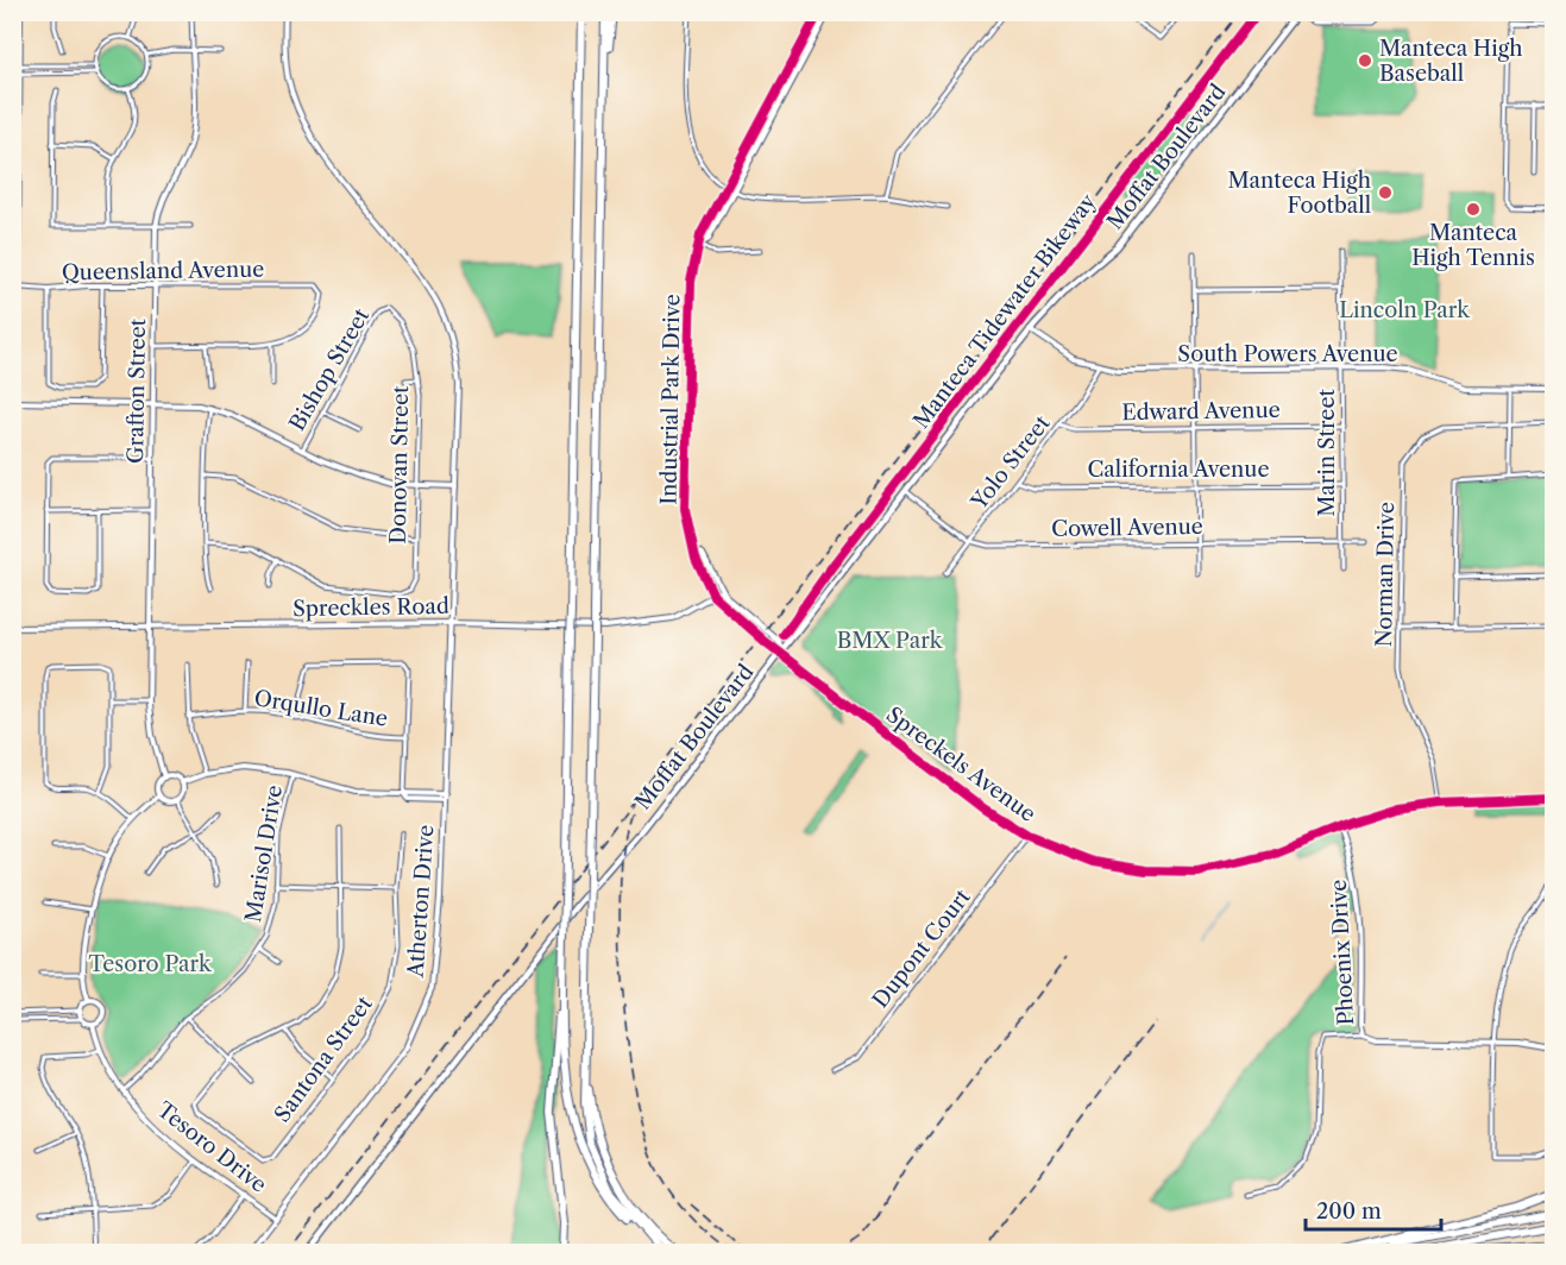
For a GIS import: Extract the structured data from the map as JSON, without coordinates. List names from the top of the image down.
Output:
{
  "streets": {
    "main road": ["Moffat Boulevard"],
    "street": [
      "Queensland Avenue",
      "South Powers Avenue",
      "Bishop Street",
      "Grafton Street",
      "Industrial Park Drive",
      "Edward Avenue",
      "Marin Street",
      "Yolo Street",
      "Donovan Street",
      "California Avenue",
      "Cowell Avenue",
      "Norman Drive",
      "Spreckles Road",
      "Orqullo Lane",
      "Spreckels Avenue",
      "Marisol Drive",
      "Atherton Drive",
      "Dupont Court",
      "Phoenix Drive",
      "Santona Street",
      "Tesoro Drive"
    ],
    "cycle path": ["Manteca Tidewater Bikeway"]
  },
  "crossings": [
    ["Moffat Boulevard", "South Powers Avenue"],
    ["Moffat Boulevard", "Industrial Park Drive"],
    ["Moffat Boulevard", "Spreckels Avenue"],
    ["Queensland Avenue", "Grafton Street"],
    ["South Powers Avenue", "Marin Street"],
    ["South Powers Avenue", "Yolo Street"],
    ["Bishop Street", "Donovan Street"],
    ["Grafton Street", "Spreckles Road"],
    ["Industrial Park Drive", "Spreckles Road"],
    ["Industrial Park Drive", "Spreckels Avenue"],
    ["Edward Avenue", "Marin Street"],
    ["Edward Avenue", "Yolo Street"],
    ["Marin Street", "California Avenue"],
    ["Marin Street", "Cowell Avenue"],
    ["Yolo Street", "California Avenue"],
    ["Yolo Street", "Cowell Avenue"],
    ["Norman Drive", "Spreckels Avenue"],
    ["Spreckles Road", "Atherton Drive"],
    ["Spreckels Avenue", "Dupont Court"],
    ["Spreckels Avenue", "Phoenix Drive"],
    ["Marisol Drive", "Tesoro Drive"],
    ["Atherton Drive", "Tesoro Drive"]
  ],
  "parks": ["Lincoln Park", "BMX Park", "Tesoro Park"],
  "places": ["Manteca High Baseball", "Manteca High Football", "Manteca High Tennis"],
  "scale_bar": "200 m"
}
